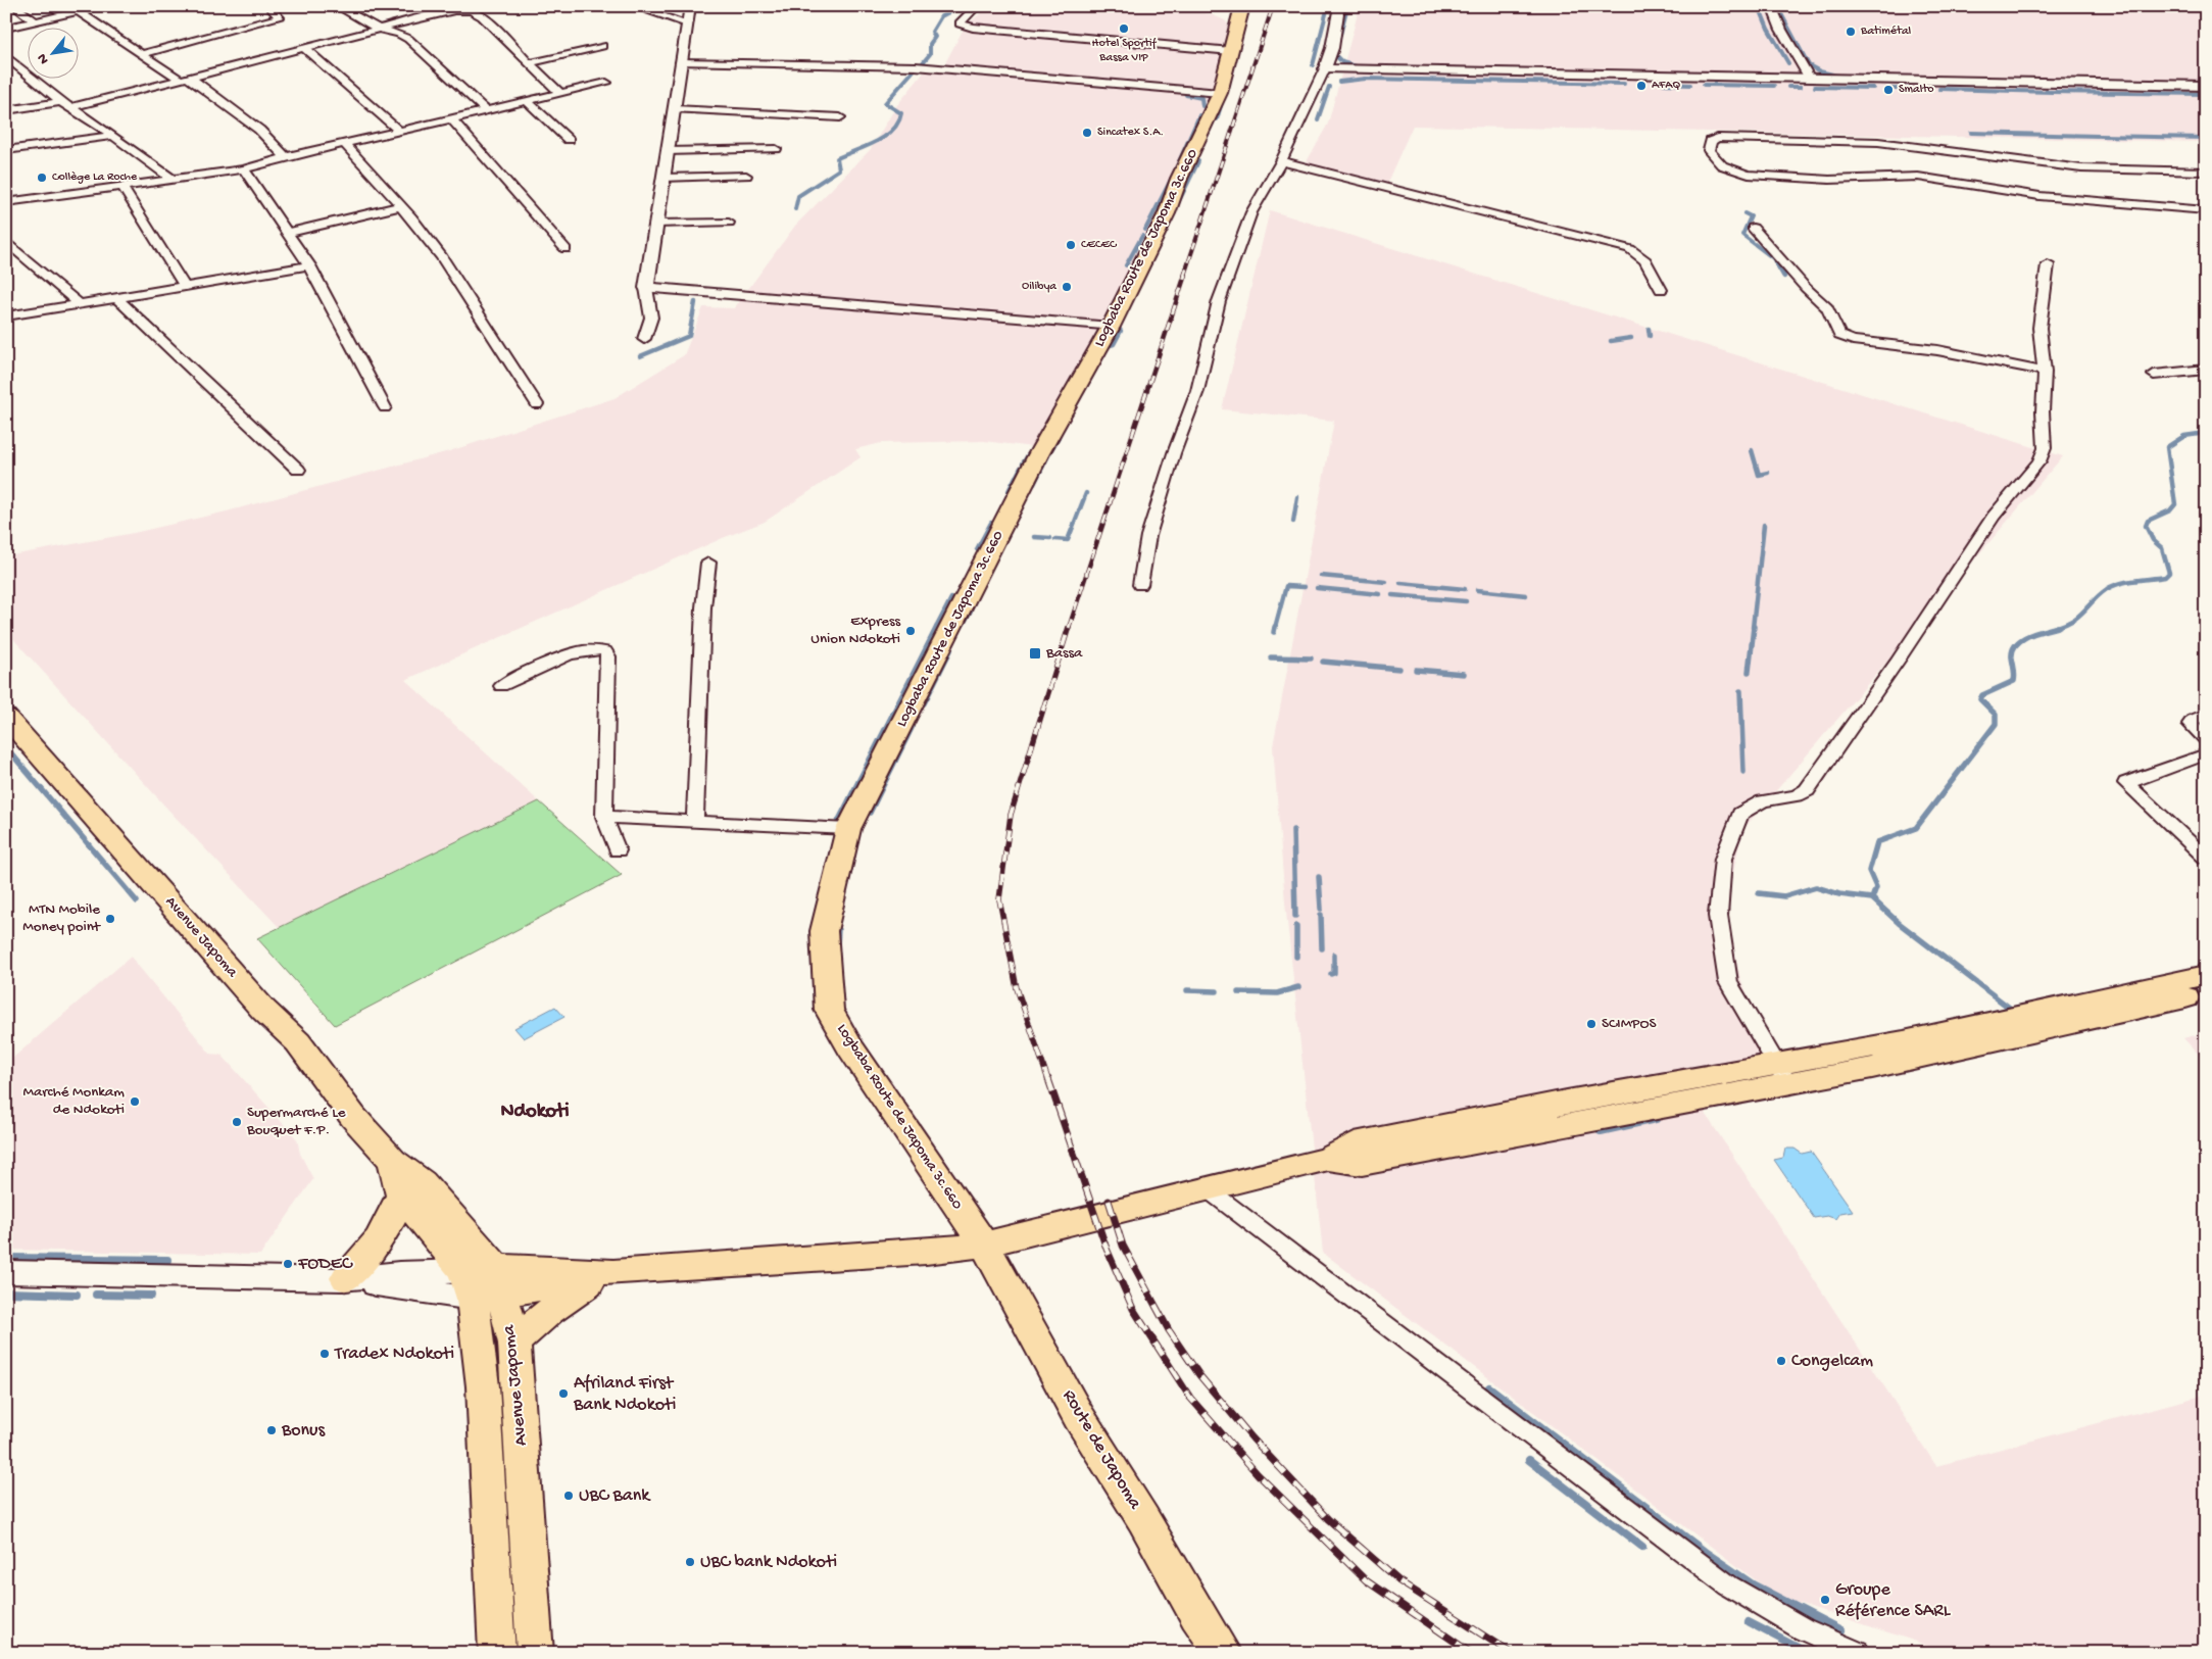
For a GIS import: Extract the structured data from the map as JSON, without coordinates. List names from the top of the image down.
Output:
{
  "streets": {
    "main road": ["Logbaba Route de Japoma 3c.660", "Avenue Japoma", "Route de Japoma"]
  },
  "crossings": [
    ["Logbaba Route de Japoma 3c.660", "Route de Japoma"]
  ],
  "districts": ["Ndokoti"],
  "places": {
    "other": [
      "Hotel Sportif Bassa VIP",
      "Batimétal",
      "AFAQ",
      "Smalto",
      "Sincatex S.A.",
      "Collège La Roche",
      "CECEC",
      "Oilibya",
      "Express Union Ndokoti",
      "MTN Mobile Money point",
      "SCIMPOS",
      "Marché Monkam de Ndokoti",
      "Supermarché Le Bouquet F.P.",
      "FODEC",
      "Tradex Ndokoti",
      "Congelcam",
      "Afriland First Bank Ndokoti",
      "Bonus",
      "UBC Bank",
      "UBC bank Ndokoti",
      "Groupe Référence SARL"
    ],
    "transit": ["Bassa"]
  },
  "north": "bottom left"
}
